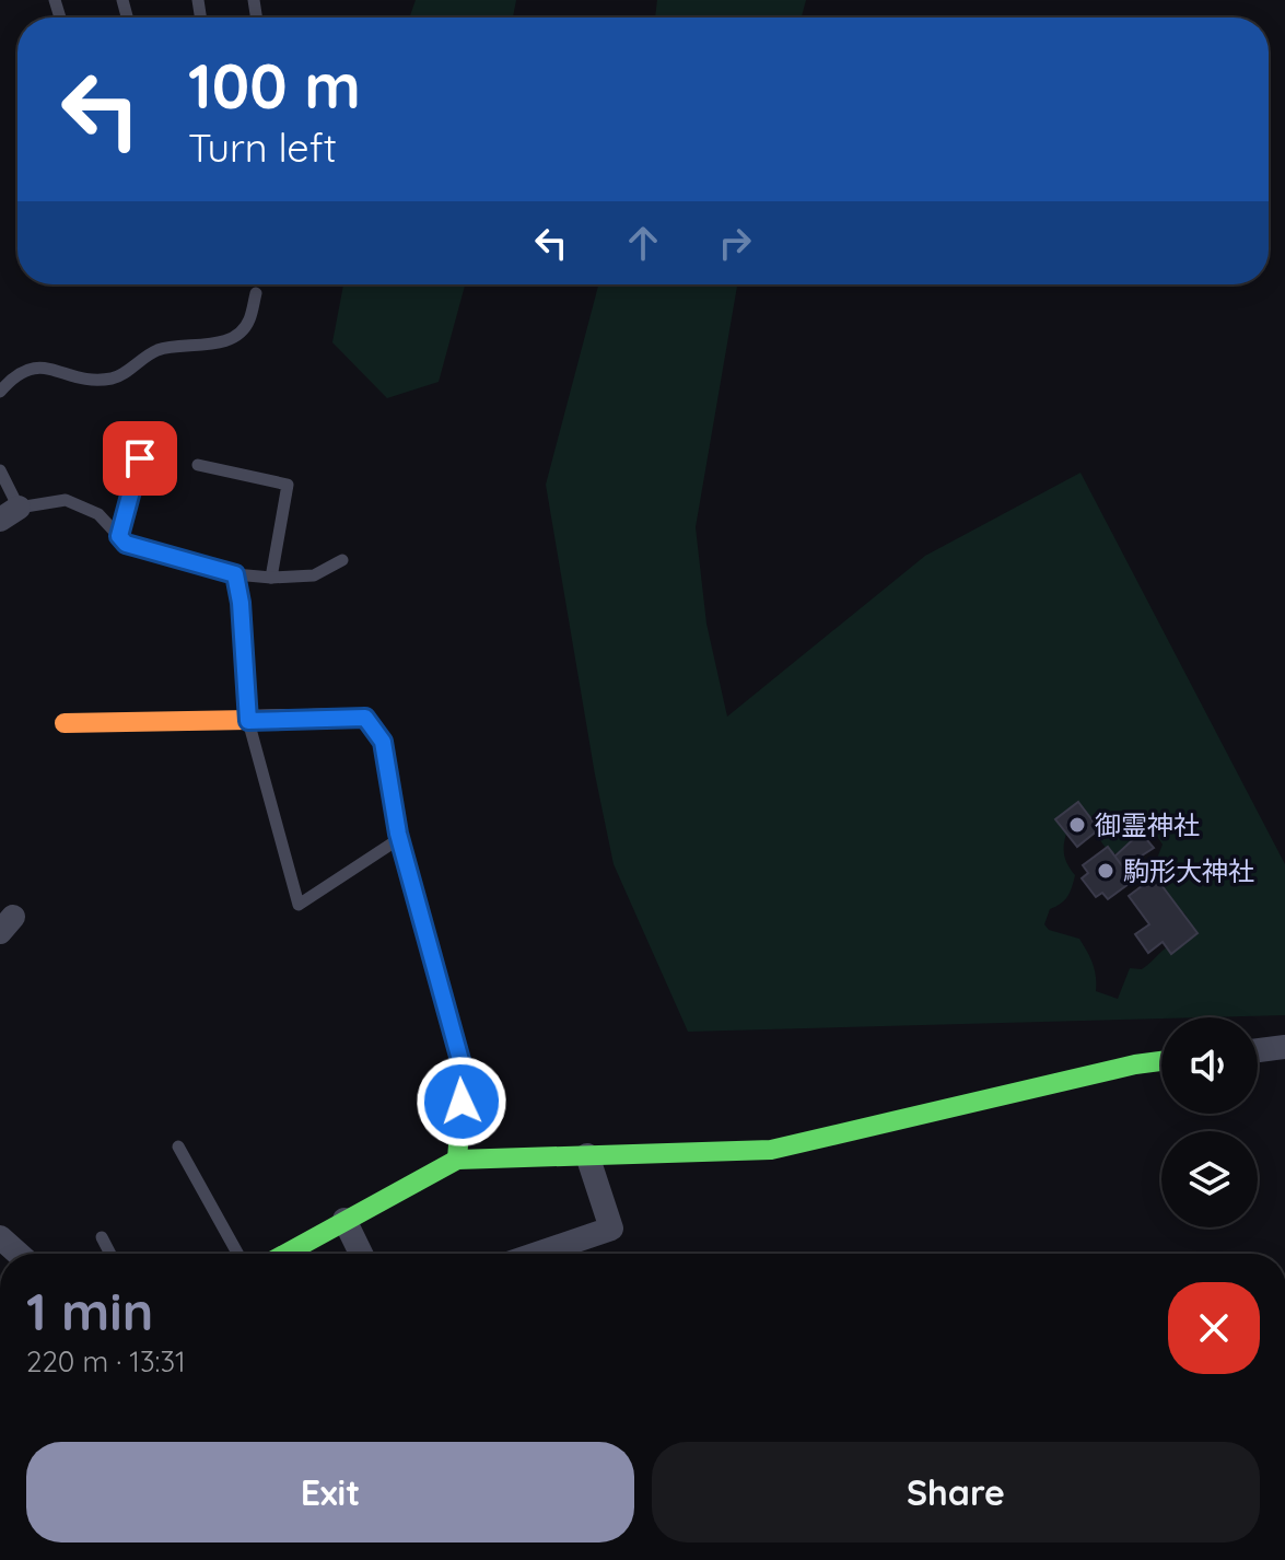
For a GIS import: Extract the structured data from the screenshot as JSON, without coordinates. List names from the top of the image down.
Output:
{
  "places": ["御霊神社", "駒形大神社"],
  "page": {
    "turn": ["100 m", "Turn left"],
    "heading": ["1 min", "220 m · 13:31"],
    "buttons": ["Exit", "Share"]
  }
}
